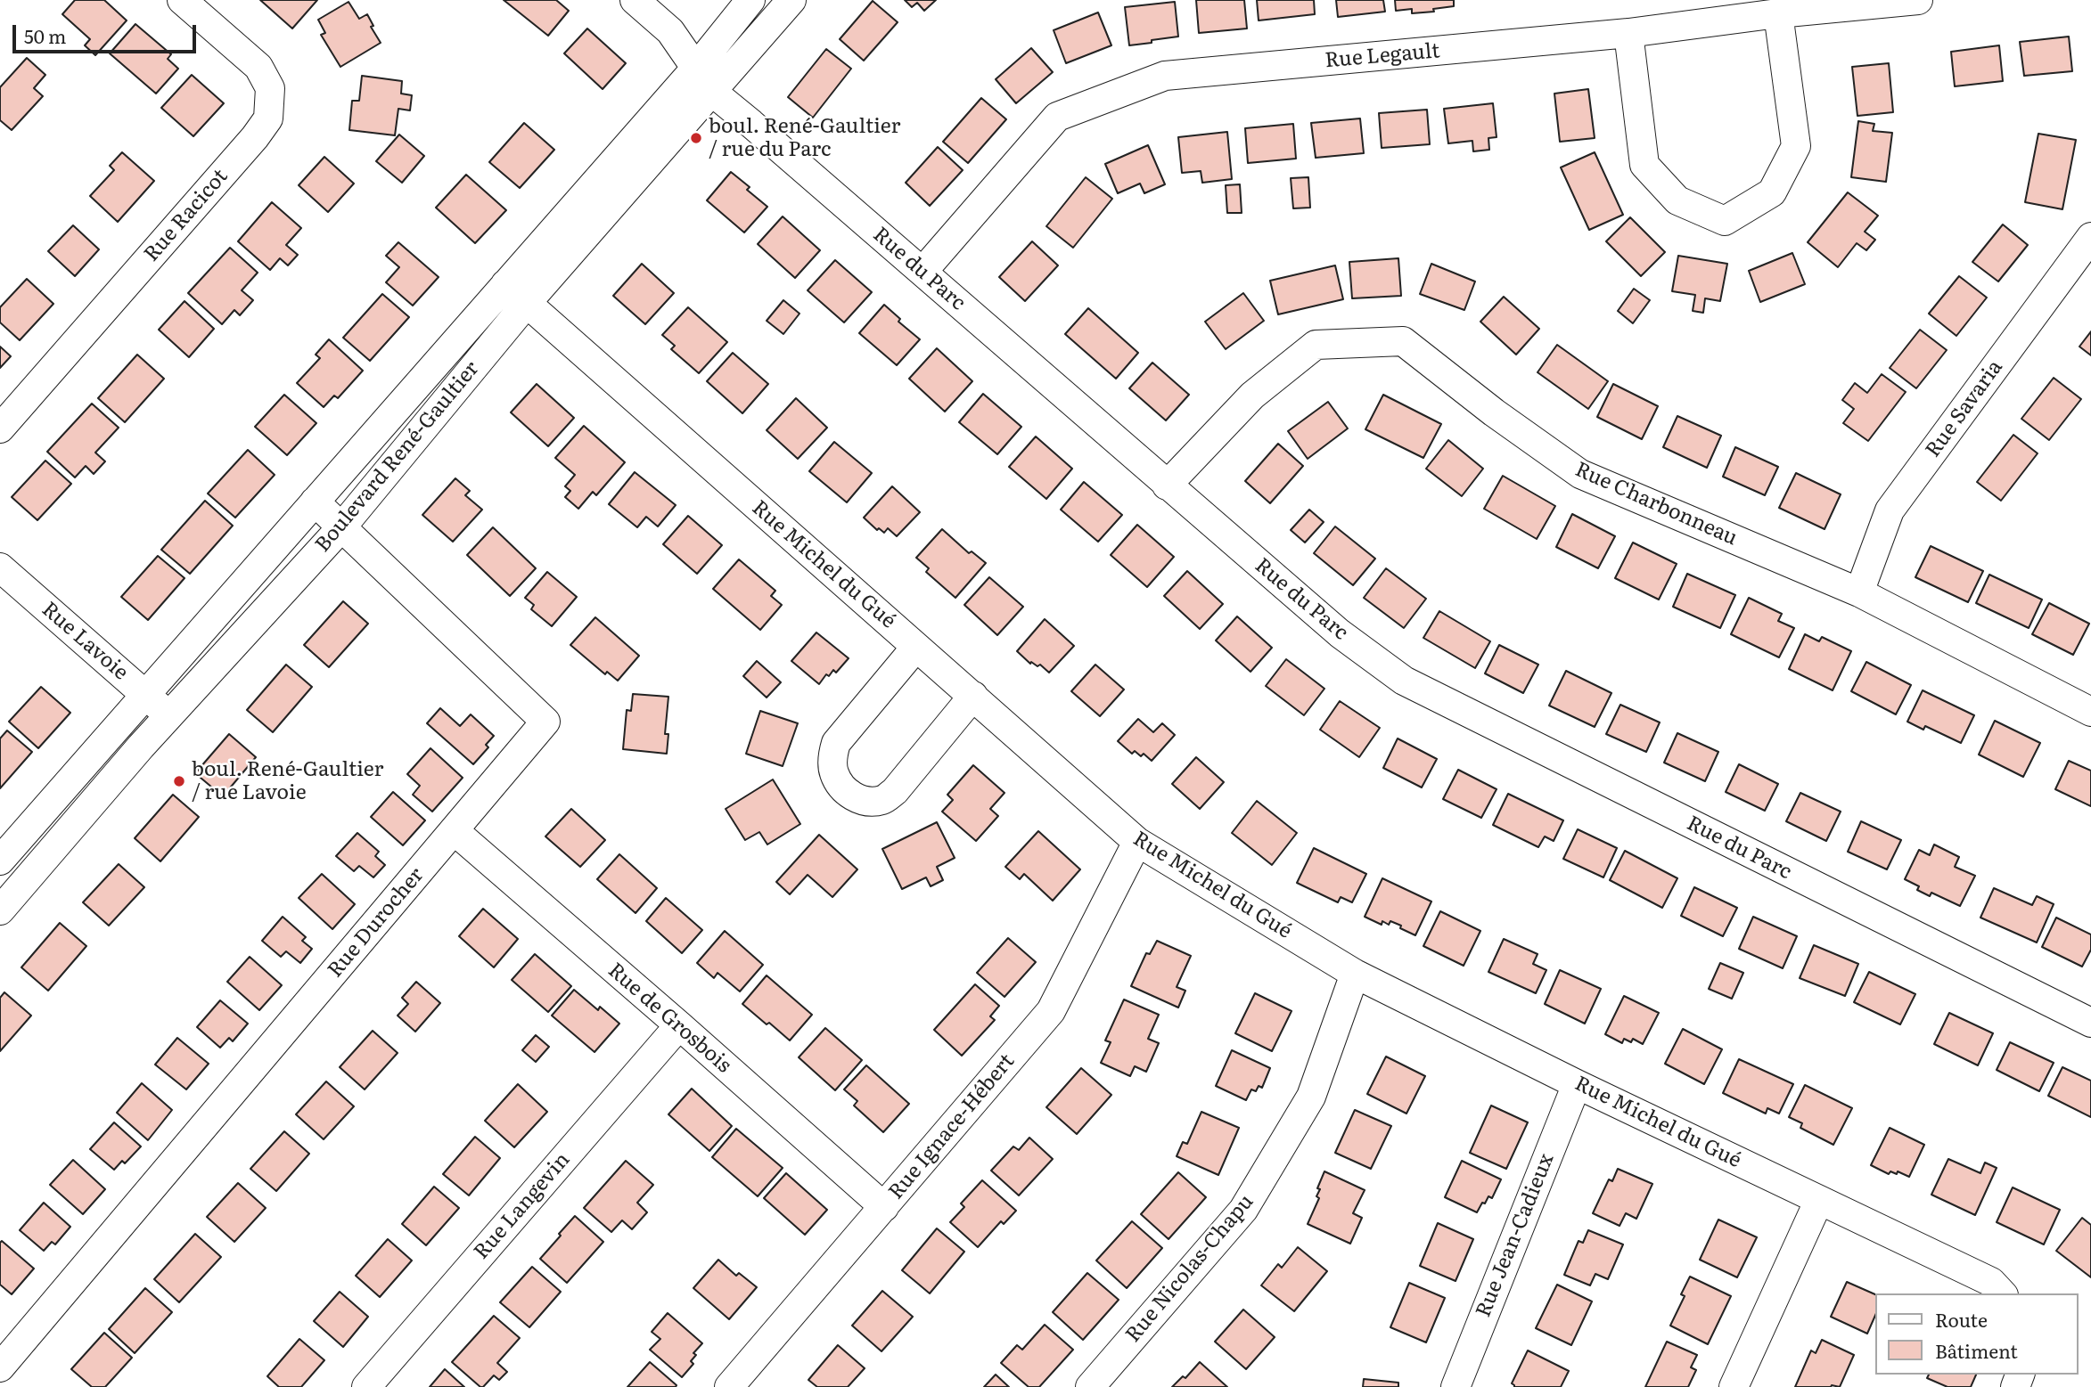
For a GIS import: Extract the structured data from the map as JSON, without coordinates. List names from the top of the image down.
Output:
{
  "streets": {
    "street": [
      "Rue Legault",
      "Rue Racicot",
      "Rue du Parc",
      "Rue Savaria",
      "Boulevard René-Gaultier",
      "Rue Charbonneau",
      "Rue Michel du Gué",
      "Rue Lavoie",
      "Rue Durocher",
      "Rue de Grosbois",
      "Rue Ignace-Hébert",
      "Rue Langevin",
      "Rue Jean-Cadieux",
      "Rue Nicolas-Chapu"
    ]
  },
  "crossings": [
    ["Rue Legault", "Rue du Parc"],
    ["Rue du Parc", "Boulevard René-Gaultier"],
    ["Rue du Parc", "Rue Charbonneau"],
    ["Rue Savaria", "Rue Charbonneau"],
    ["Boulevard René-Gaultier", "Rue Michel du Gué"],
    ["Boulevard René-Gaultier", "Rue Lavoie"],
    ["Boulevard René-Gaultier", "Rue Durocher"],
    ["Rue Michel du Gué", "Rue Ignace-Hébert"],
    ["Rue Michel du Gué", "Rue Jean-Cadieux"],
    ["Rue Michel du Gué", "Rue Nicolas-Chapu"],
    ["Rue Durocher", "Rue de Grosbois"],
    ["Rue de Grosbois", "Rue Ignace-Hébert"],
    ["Rue de Grosbois", "Rue Langevin"]
  ],
  "places": ["boul. René-Gaultier / rue du Parc", "boul. René-Gaultier / rue Lavoie"],
  "legend": ["Route", "Bâtiment"],
  "scale_bar": "50 m"
}
